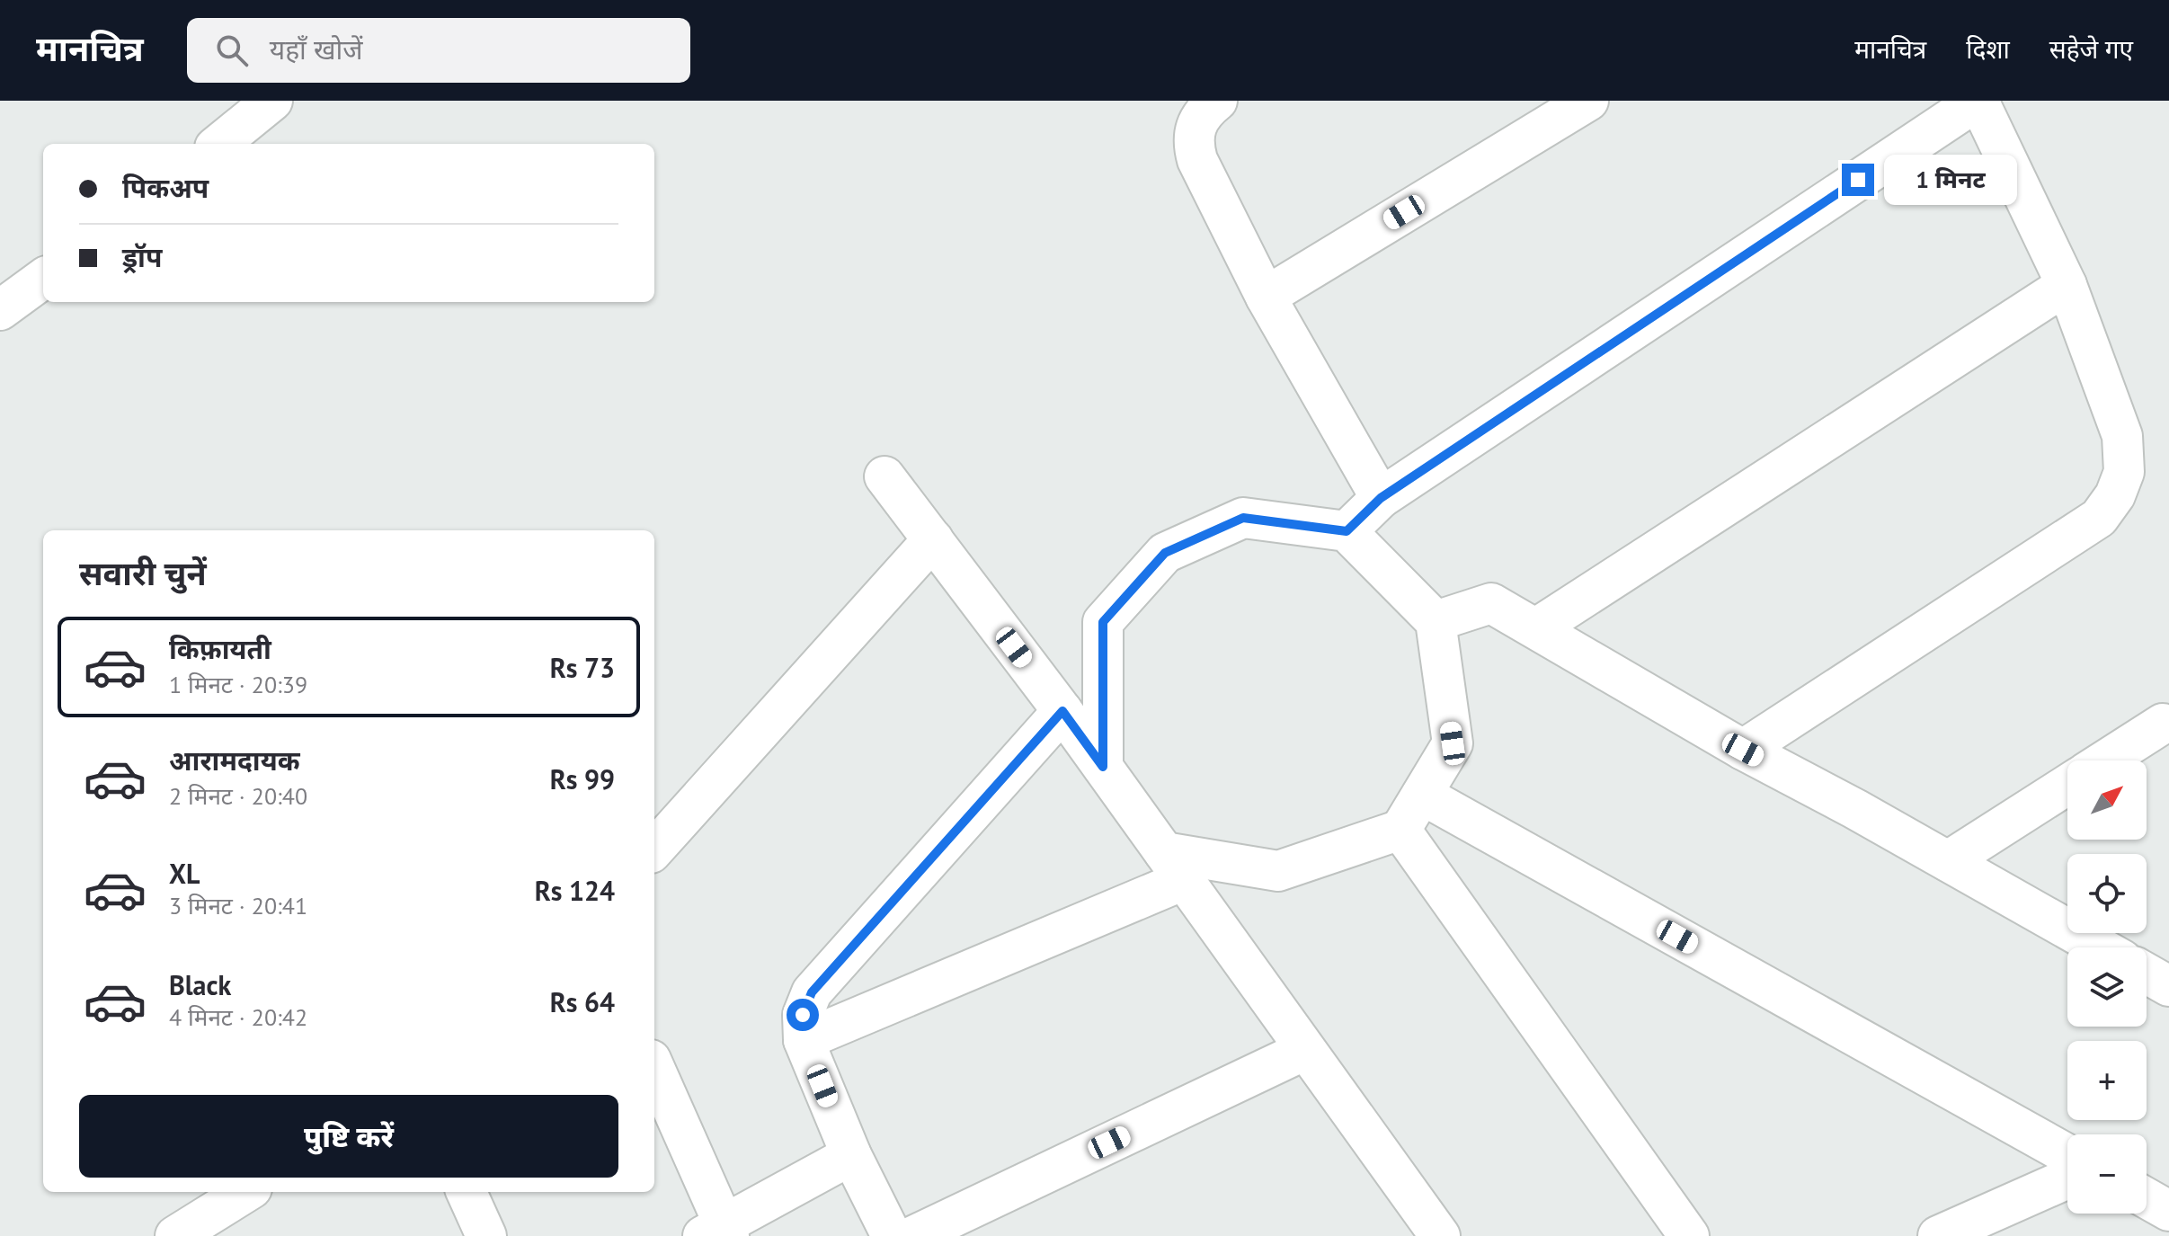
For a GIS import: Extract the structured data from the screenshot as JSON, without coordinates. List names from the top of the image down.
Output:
{
  "north": "top right",
  "page": {
    "header": "मानचित्र",
    "search": "यहाँ खोजें",
    "nav": ["मानचित्र", "दिशा", "सहेजे गए"],
    "banner": ["पिकअप", "ड्रॉप"],
    "bubble": "1 मिनट",
    "heading": "सवारी चुनें",
    "list": [
      {
        "name": "किफ़ायती",
        "note": "1 मिनट · 20:39",
        "value": "Rs 73"
      },
      {
        "name": "आरामदायक",
        "note": "2 मिनट · 20:40",
        "value": "Rs 99"
      },
      {
        "name": "XL",
        "note": "3 मिनट · 20:41",
        "value": "Rs 124"
      },
      {
        "name": "Black",
        "note": "4 मिनट · 20:42",
        "value": "Rs 64"
      }
    ],
    "map_buttons": ["+", "−"],
    "buttons": "पुष्टि करें"
  }
}
